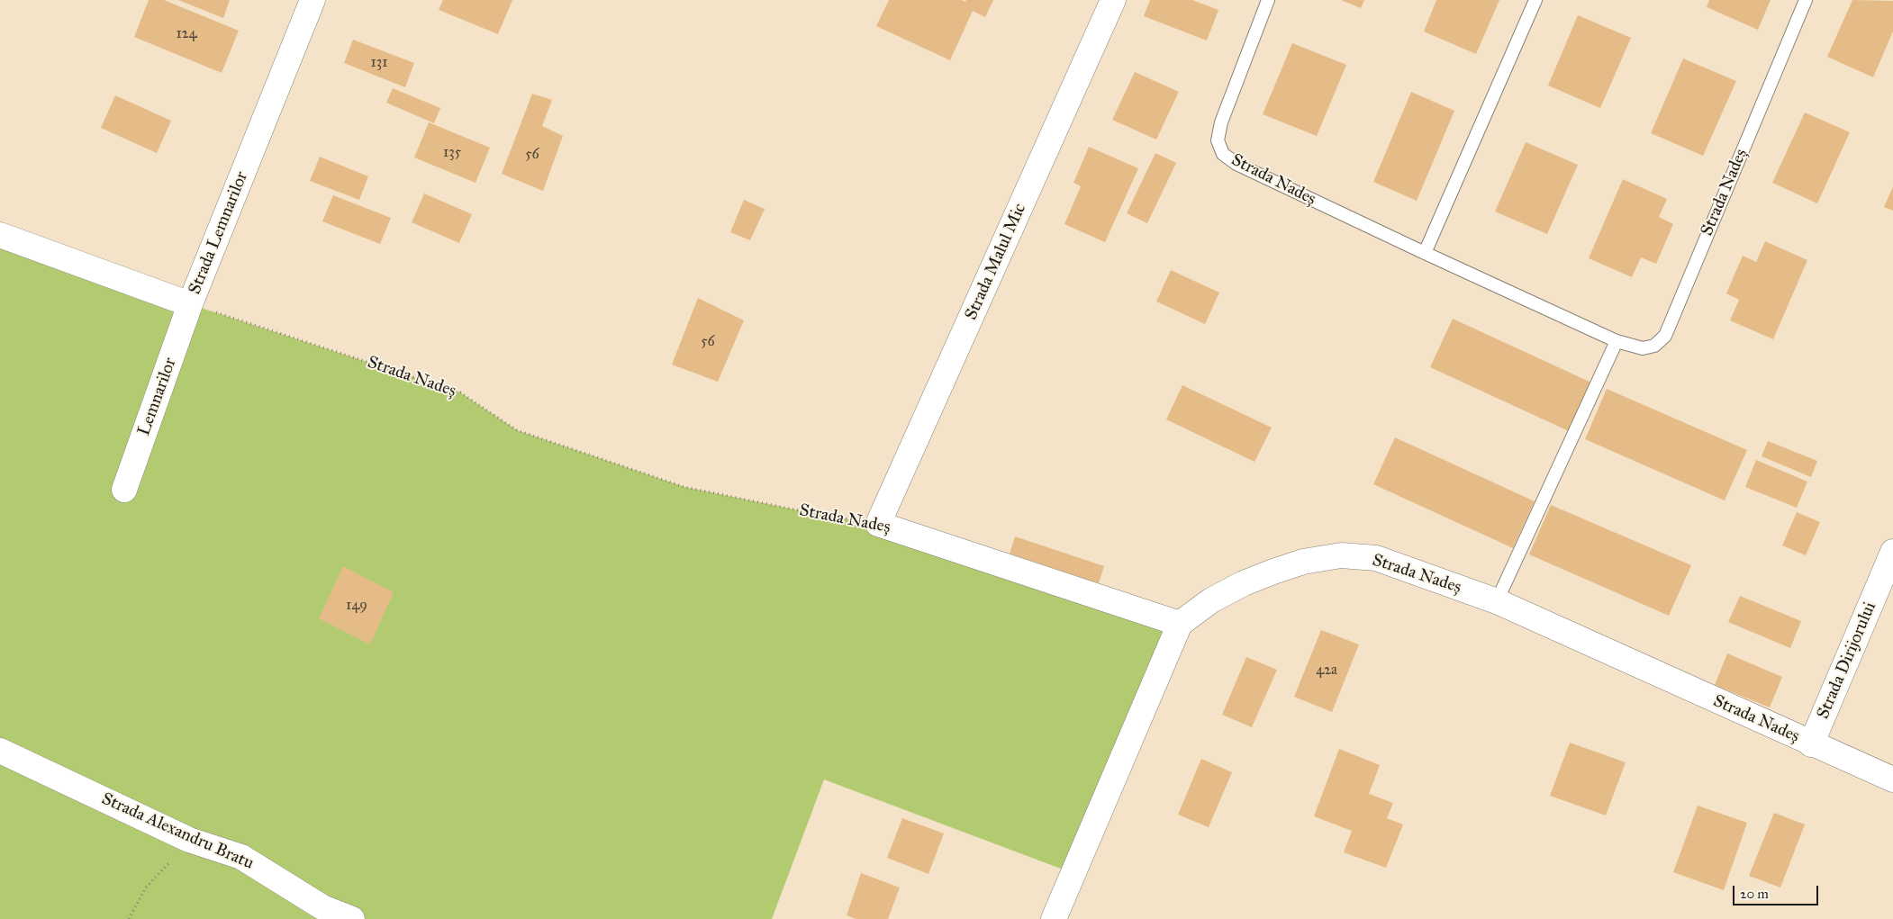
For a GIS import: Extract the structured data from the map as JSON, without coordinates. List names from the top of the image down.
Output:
{
  "streets": {
    "street": [
      "Strada Nadeș",
      "Strada Lemnarilor",
      "Strada Malul Mic",
      "Lemnarilor",
      "Strada Dirijorului",
      "Strada Alexandru Bratu"
    ]
  },
  "crossings": [
    ["Strada Nadeș", "Strada Lemnarilor"],
    ["Strada Nadeș", "Strada Malul Mic"],
    ["Strada Nadeș", "Lemnarilor"],
    ["Strada Nadeș", "Strada Dirijorului"],
    ["Strada Lemnarilor", "Lemnarilor"]
  ],
  "house_numbers": [
    "124",
    "131",
    "135",
    "56",
    "56",
    "149",
    "42a"
  ],
  "scale_bar": "20 m"
}
